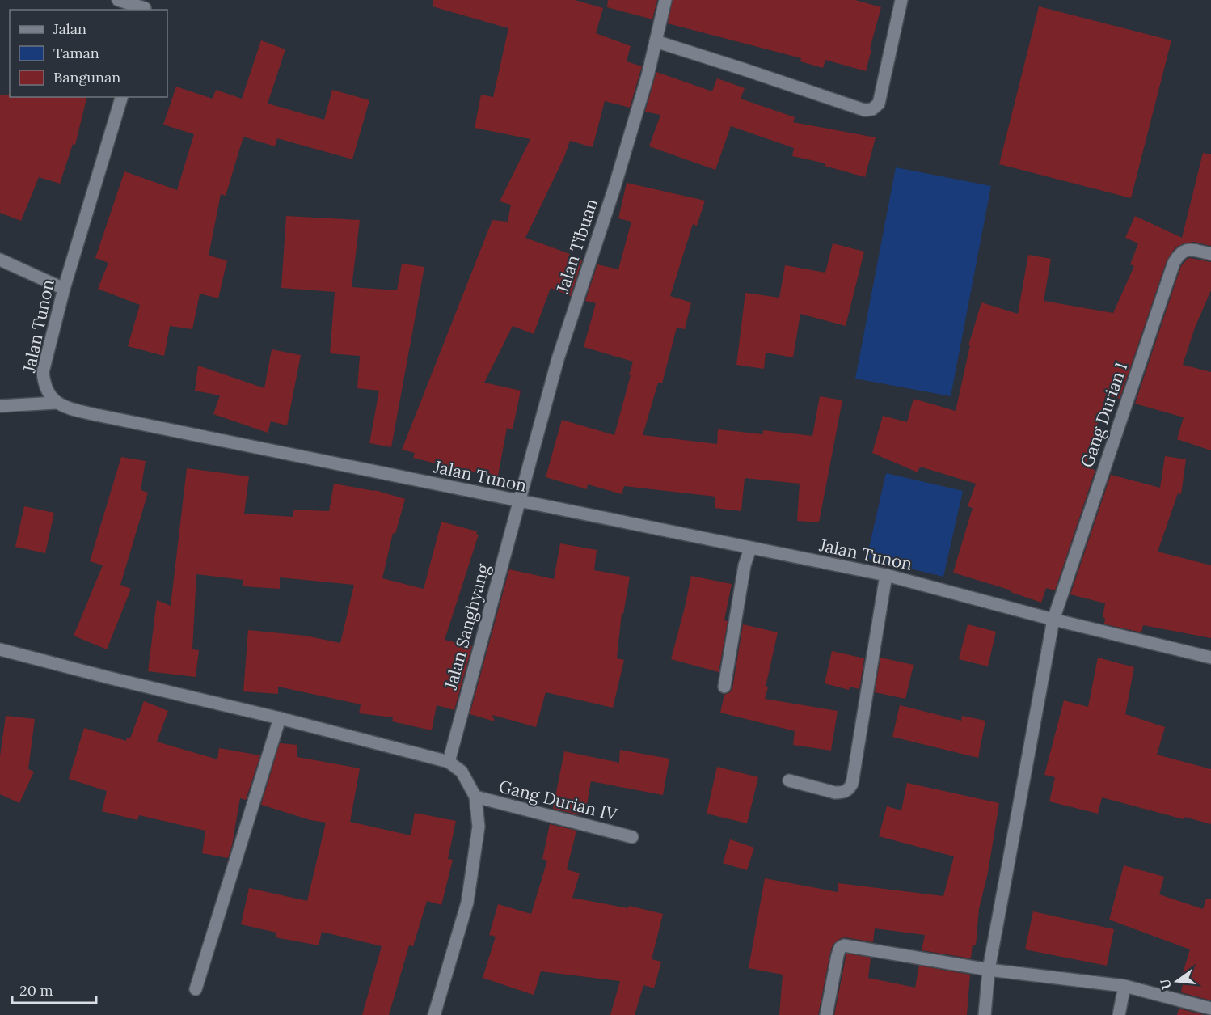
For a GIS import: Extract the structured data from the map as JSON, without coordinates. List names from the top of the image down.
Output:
{
  "streets": {
    "street": [
      "Jalan Tibuan",
      "Jalan Tunon",
      "Gang Durian I",
      "Jalan Sanghyang",
      "Gang Durian IV"
    ]
  },
  "crossings": [
    ["Jalan Tibuan", "Jalan Tunon"],
    ["Jalan Tibuan", "Jalan Sanghyang"],
    ["Jalan Tunon", "Gang Durian I"],
    ["Jalan Tunon", "Jalan Sanghyang"]
  ],
  "legend": ["Jalan", "Taman", "Bangunan"],
  "scale_bar": "20 m",
  "north": "left"
}
